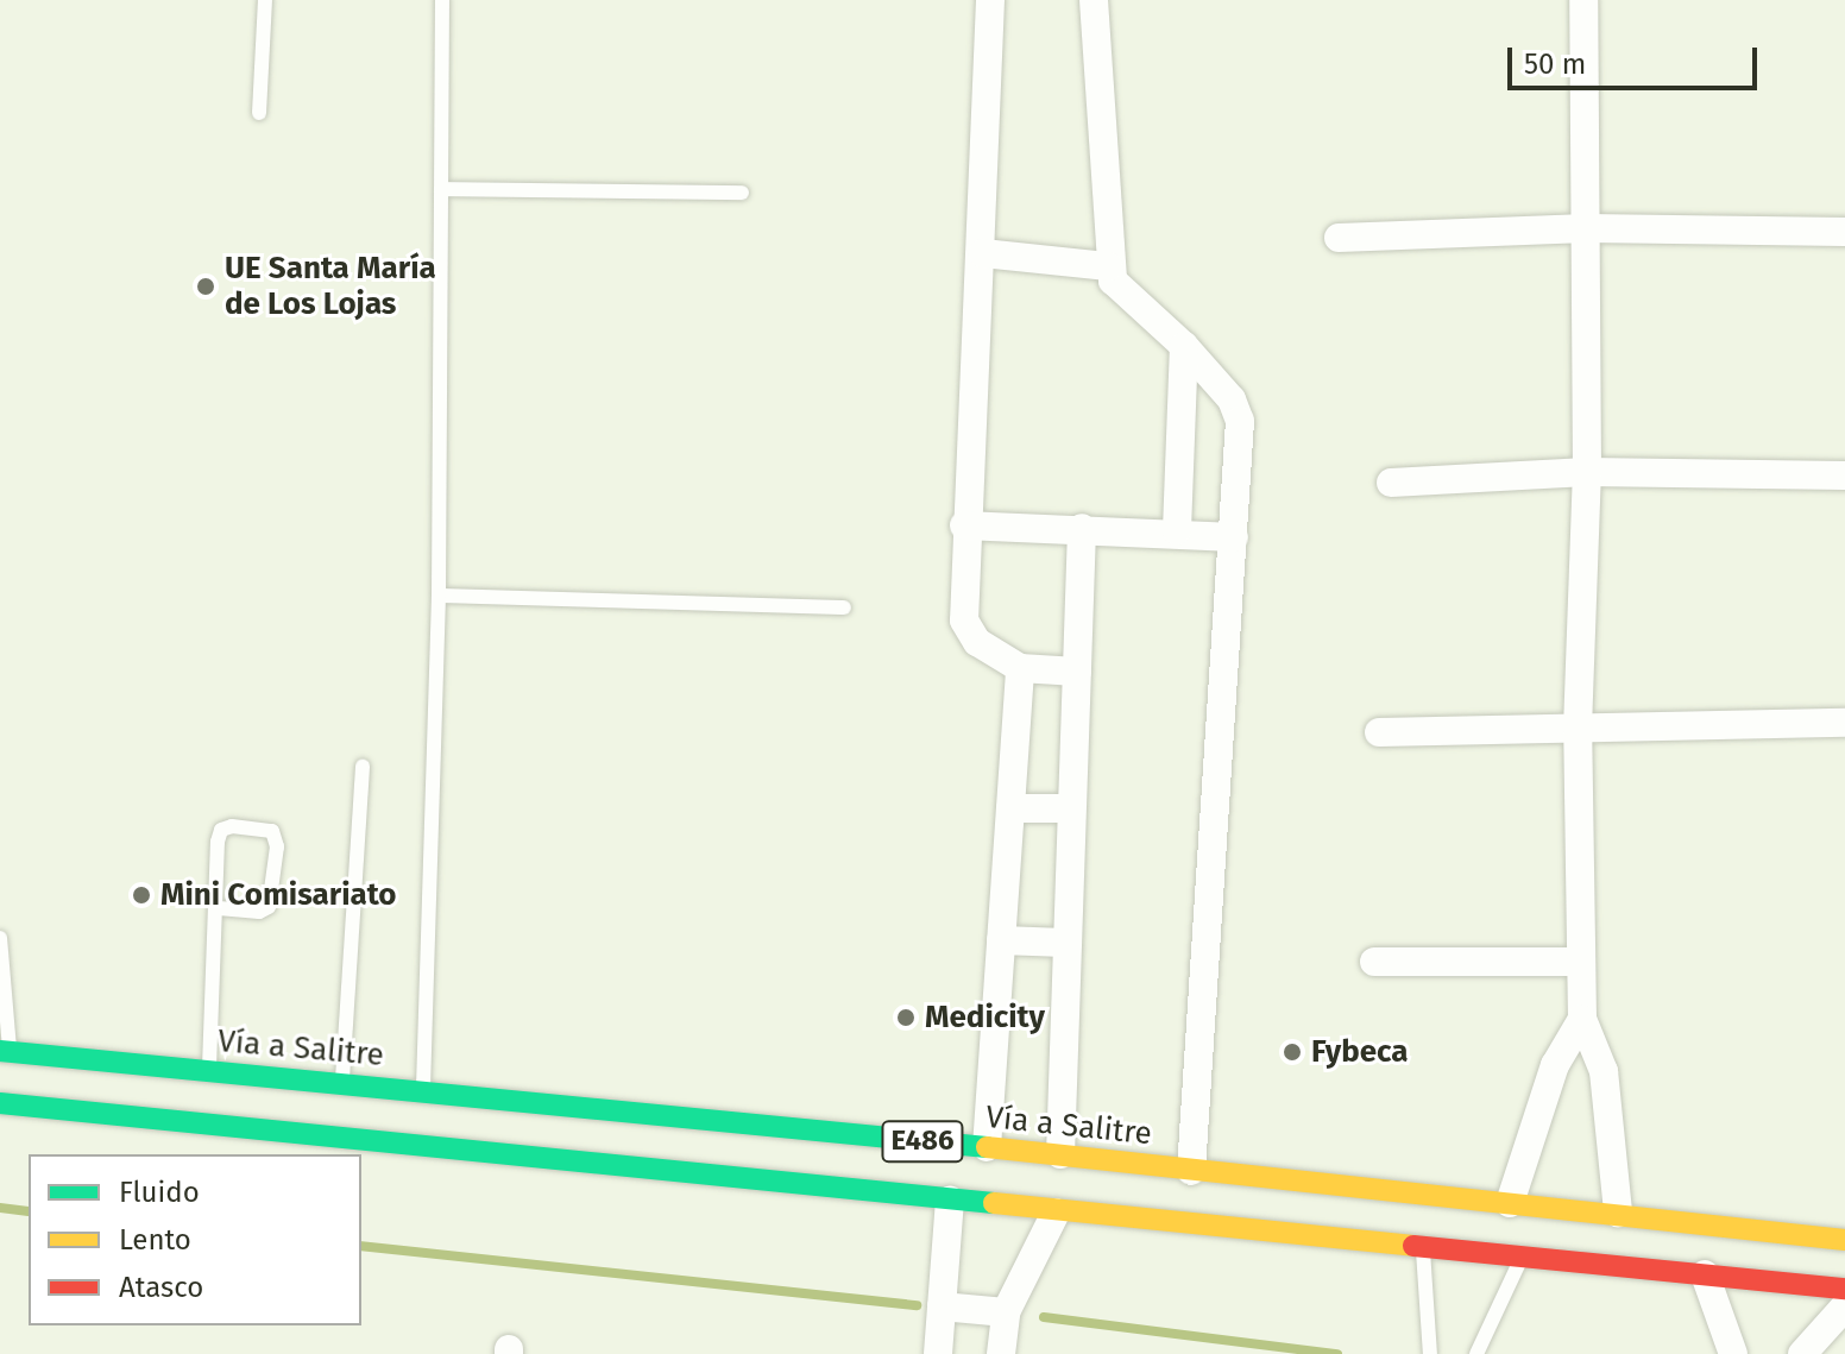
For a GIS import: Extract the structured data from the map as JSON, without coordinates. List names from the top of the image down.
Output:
{
  "streets": {
    "main road": ["Vía a Salitre", "E486"]
  },
  "places": [
    "UE Santa María de Los Lojas",
    "Mini Comisariato",
    "Medicity",
    "Fybeca"
  ],
  "legend": ["Fluido", "Lento", "Atasco"],
  "scale_bar": "50 m"
}
